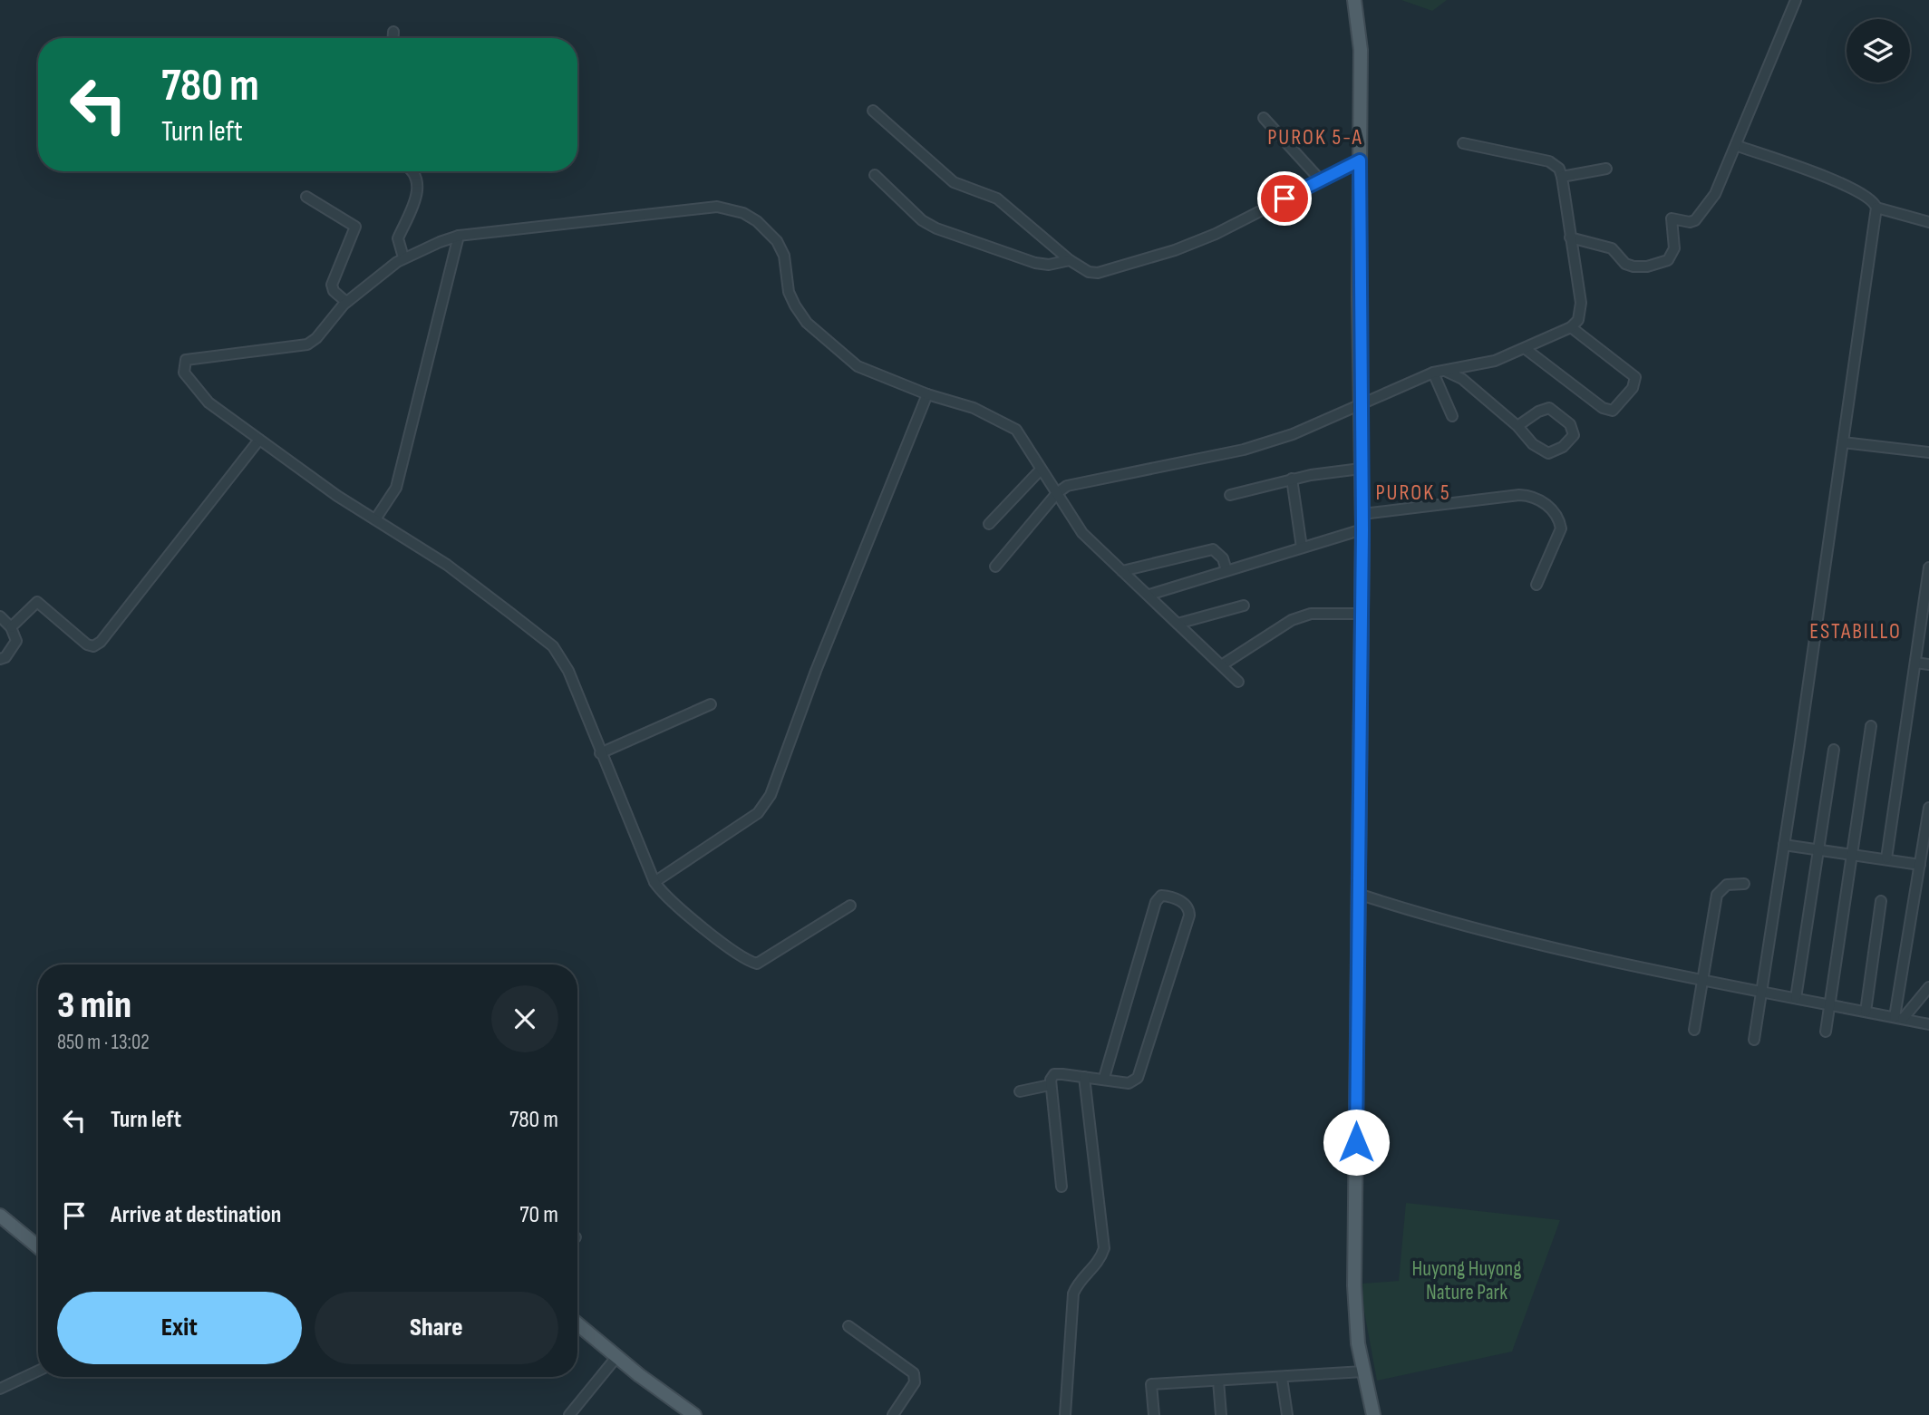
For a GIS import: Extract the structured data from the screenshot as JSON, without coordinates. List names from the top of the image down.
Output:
{
  "districts": ["PUROK 5-A", "PUROK 5", "ESTABILLO"],
  "parks": ["Huyong Huyong Nature Park"],
  "page": {
    "turn": ["780 m", "Turn left"],
    "heading": ["3 min", "850 m · 13:02"],
    "list": [
      {
        "name": "Turn left",
        "value": "780 m"
      },
      {
        "name": "Arrive at destination",
        "value": "70 m"
      }
    ],
    "buttons": ["Exit", "Share"]
  }
}
